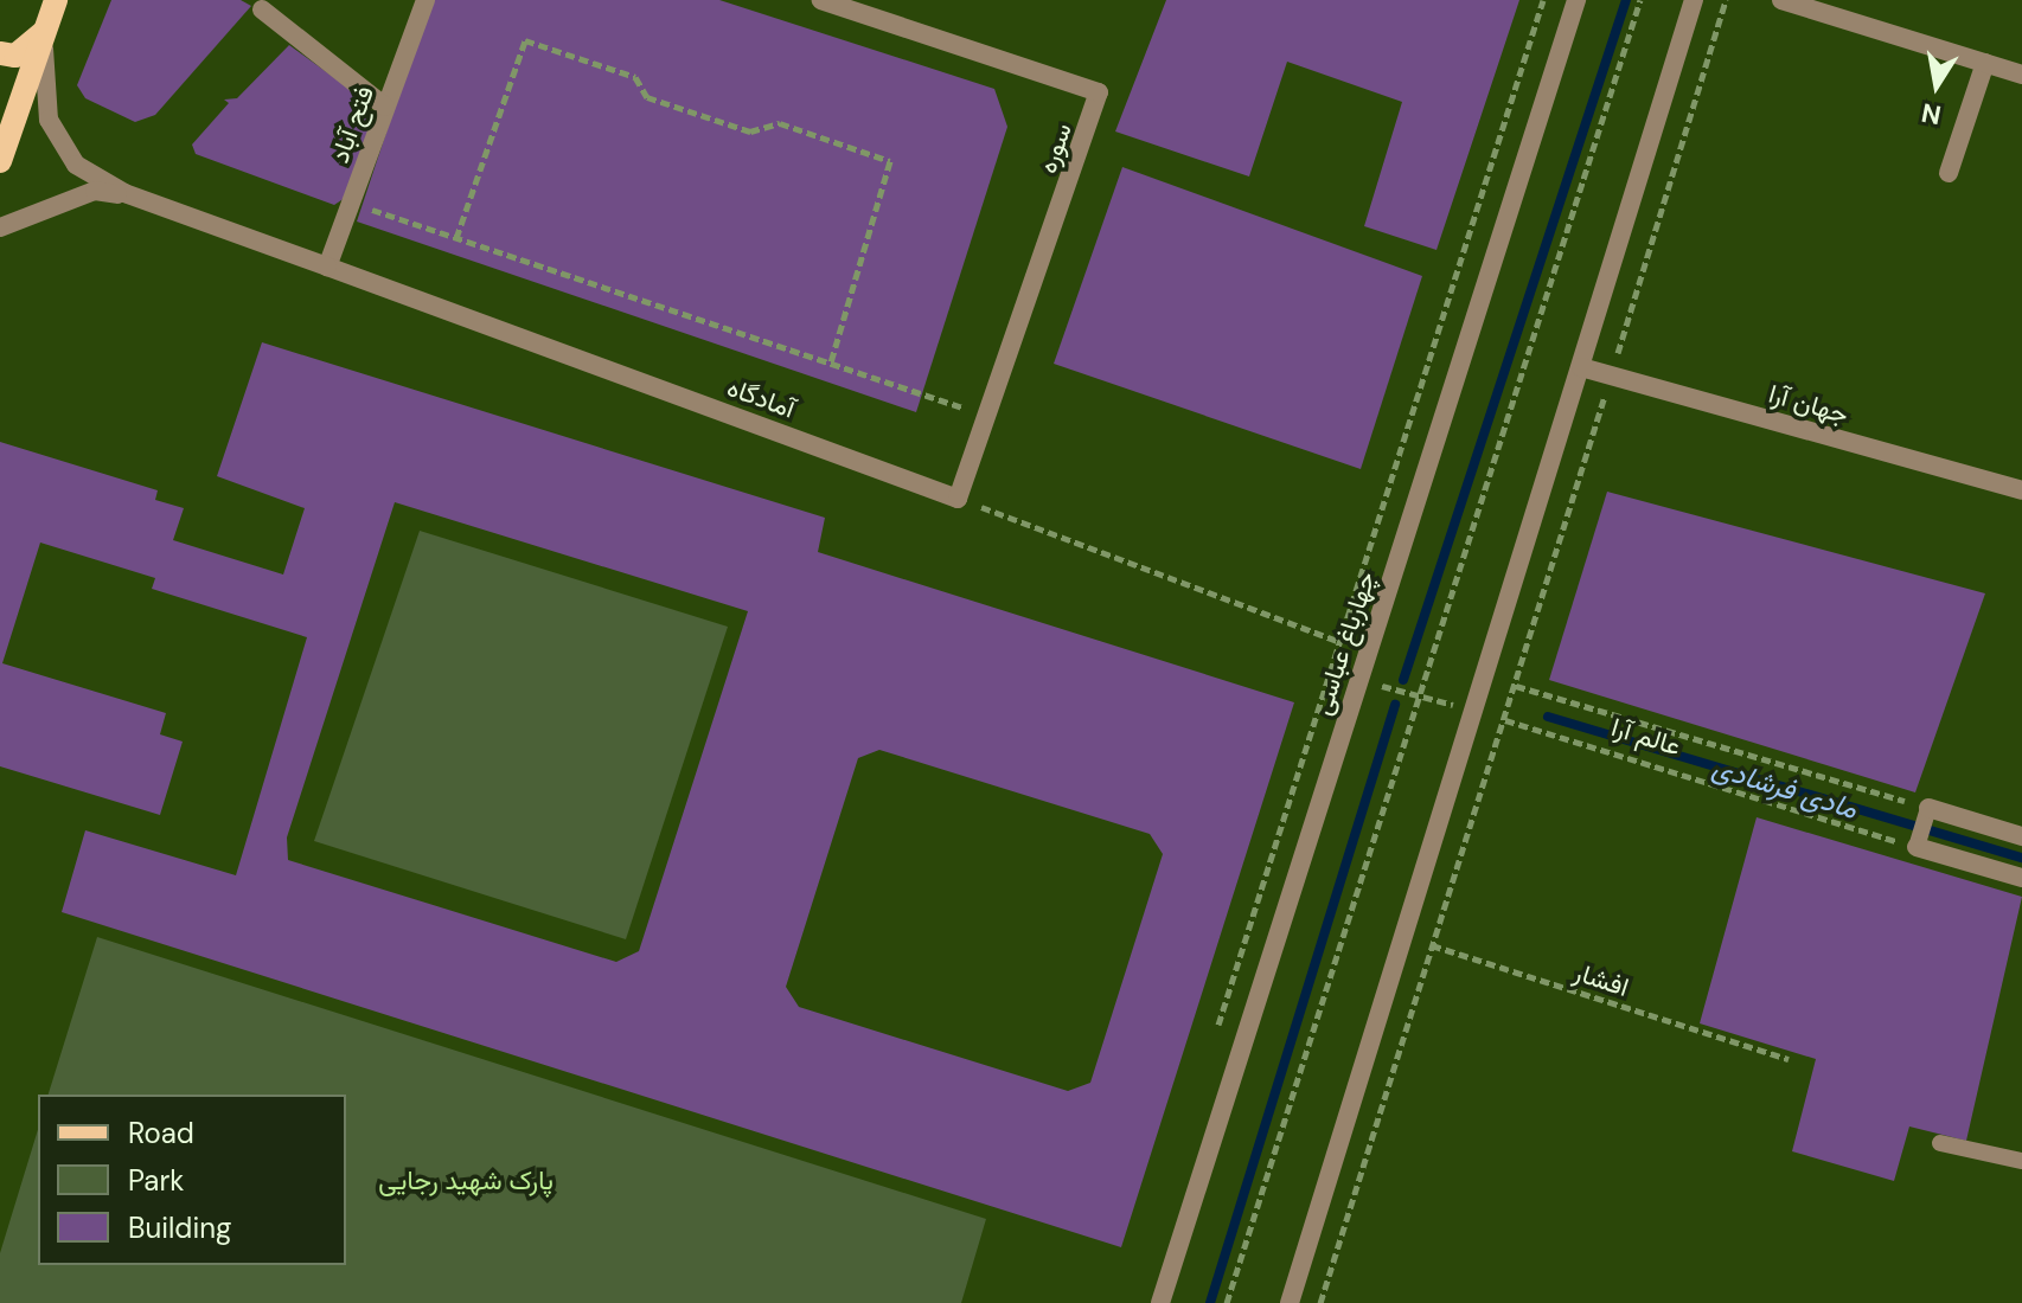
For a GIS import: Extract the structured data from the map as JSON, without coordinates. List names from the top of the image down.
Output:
{
  "streets": {
    "street": [
      "فتح آباد",
      "سوره",
      "آمادگاه",
      "جهان آرا",
      "چهارباغ عباسی"
    ],
    "path": ["عالم آرا", "افشار"]
  },
  "crossings": [
    ["فتح آباد", "آمادگاه"],
    ["سوره", "آمادگاه"],
    ["چهارباغ عباسی", "عالم آرا"]
  ],
  "water": ["مادی فرشادی"],
  "parks": ["پارک شهید رجایی"],
  "legend": ["Road", "Park", "Building"],
  "north": "bottom"
}
